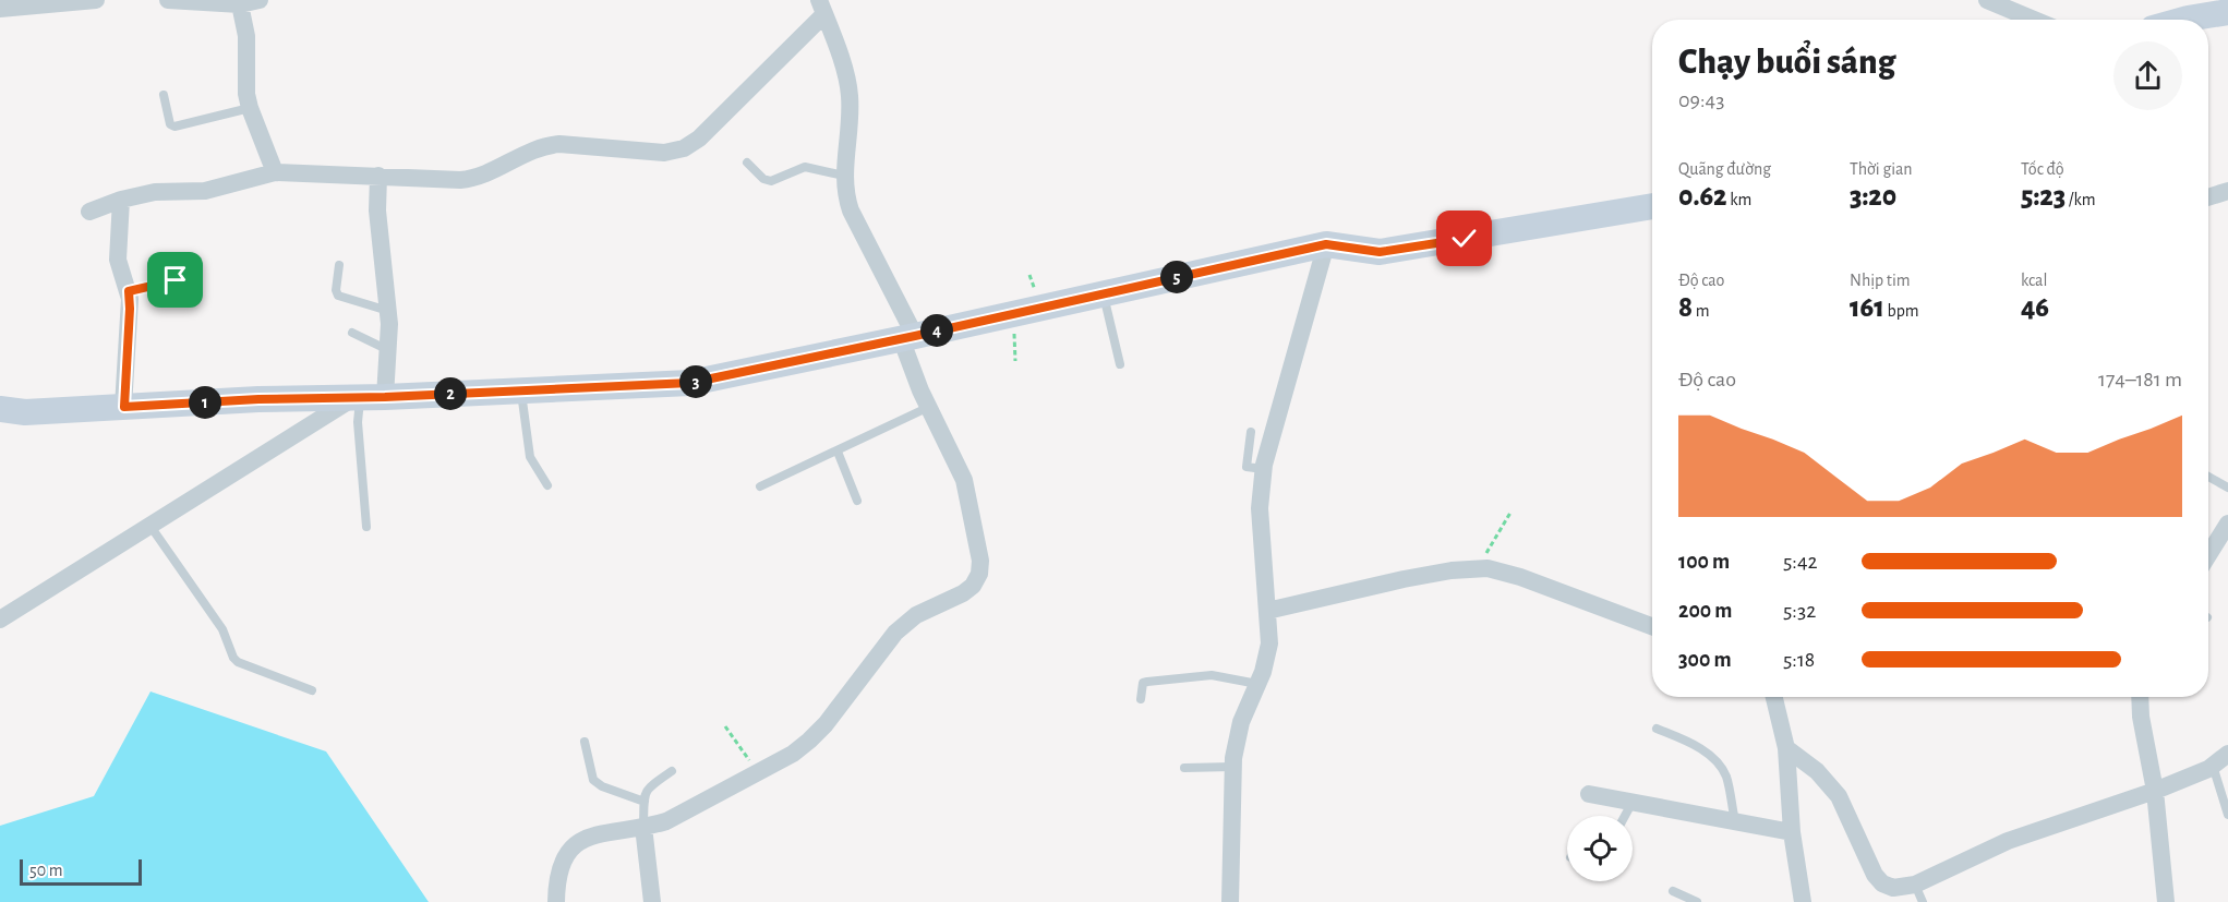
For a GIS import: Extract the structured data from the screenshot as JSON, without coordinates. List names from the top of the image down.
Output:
{
  "scale_bar": "50 m",
  "page": {
    "heading": ["Chạy buổi sáng", "09:43"],
    "stats": [
      ["Quãng đường", "0.62 km"],
      ["Thời gian", "3:20"],
      ["Tốc độ", "5:23 /km"],
      ["Độ cao", "8 m"],
      ["Nhịp tim", "161 bpm"],
      ["kcal", "46"]
    ],
    "pins": [
      "5",
      "4",
      "3",
      "2",
      "1"
    ],
    "chart": ["Độ cao", "174–181 m"],
    "list": [
      {
        "name": "100 m",
        "note": "5:42"
      },
      {
        "name": "200 m",
        "note": "5:32"
      },
      {
        "name": "300 m",
        "note": "5:18"
      }
    ],
    "scale": "50 m"
  }
}
